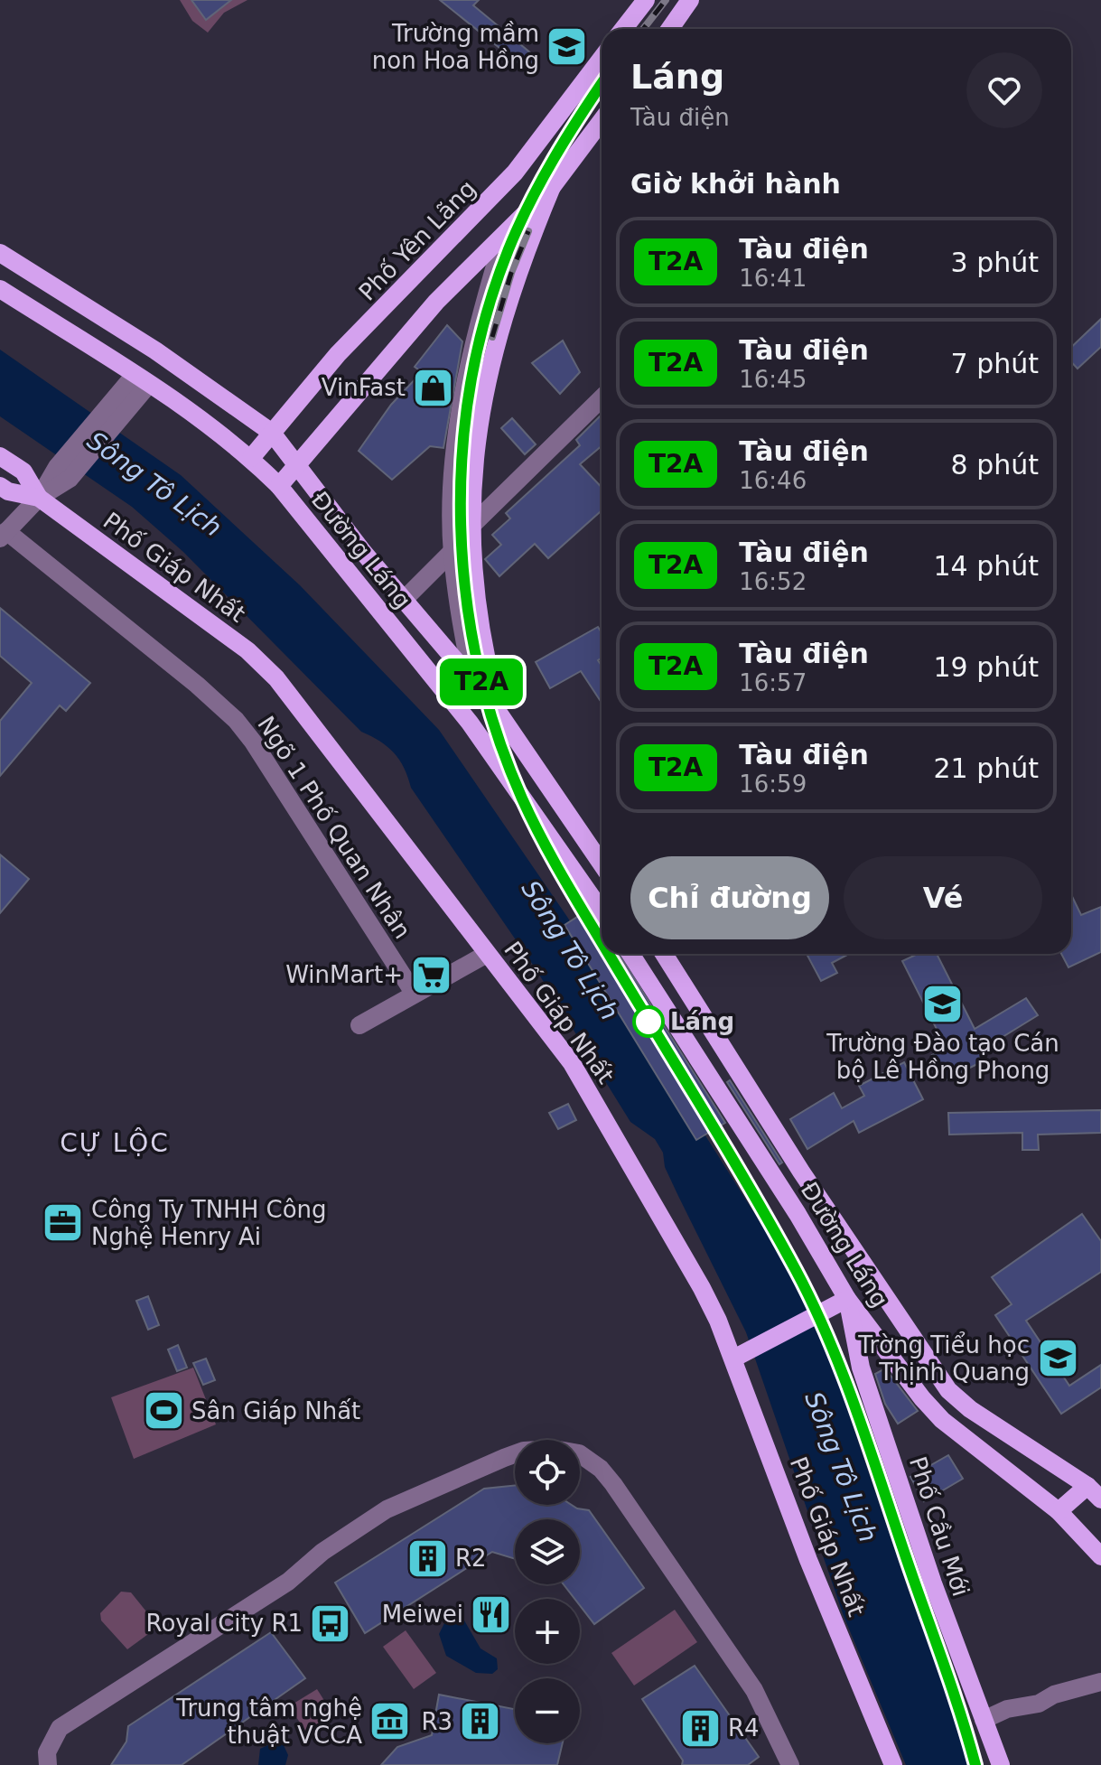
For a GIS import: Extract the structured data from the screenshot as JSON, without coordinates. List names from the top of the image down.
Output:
{
  "streets": {
    "main road": [
      "Phố Yên Lãng",
      "Đường Láng",
      "Phố Giáp Nhất",
      "Phố Cầu Mới"
    ],
    "street": ["Ngõ 1 Phố Quan Nhân"]
  },
  "crossings": [
    ["Phố Yên Lãng", "Đường Láng"],
    ["Đường Láng", "Phố Cầu Mới"]
  ],
  "districts": ["CỰ LỘC"],
  "water": ["Sông Tô Lịch"],
  "places": {
    "school or university": ["Trường mầm non Hoa Hồng", "Trường Đào tạo Cán bộ Lê Hồng Phong", "Trờng Tiểu học Thịnh Quang"],
    "shop": ["VinFast"],
    "supermarket": ["WinMart+"],
    "other": ["Láng"],
    "office": ["Công Ty TNHH Công Nghệ Henry Ai"],
    "sports": ["Sân Giáp Nhất"],
    "building": ["R2", "R3", "R4"],
    "restaurant": ["Meiwei"],
    "bus stop": ["Royal City R1"],
    "museum": ["Trung tâm nghệ thuật VCCA"]
  },
  "lines": ["metro line T2A"],
  "page": {
    "on_map": "T2A",
    "heading": [
      ["Láng", "Tàu điện"],
      "Giờ khởi hành"
    ],
    "list": [
      {
        "mark": "T2A",
        "name": "Tàu điện",
        "note": "16:41",
        "value": "3 phút"
      },
      {
        "mark": "T2A",
        "name": "Tàu điện",
        "note": "16:45",
        "value": "7 phút"
      },
      {
        "mark": "T2A",
        "name": "Tàu điện",
        "note": "16:46",
        "value": "8 phút"
      },
      {
        "mark": "T2A",
        "name": "Tàu điện",
        "note": "16:52",
        "value": "14 phút"
      },
      {
        "mark": "T2A",
        "name": "Tàu điện",
        "note": "16:57",
        "value": "19 phút"
      },
      {
        "mark": "T2A",
        "name": "Tàu điện",
        "note": "16:59",
        "value": "21 phút"
      }
    ],
    "buttons": ["Chỉ đường", "Vé"],
    "map_buttons": ["+", "−"]
  }
}
